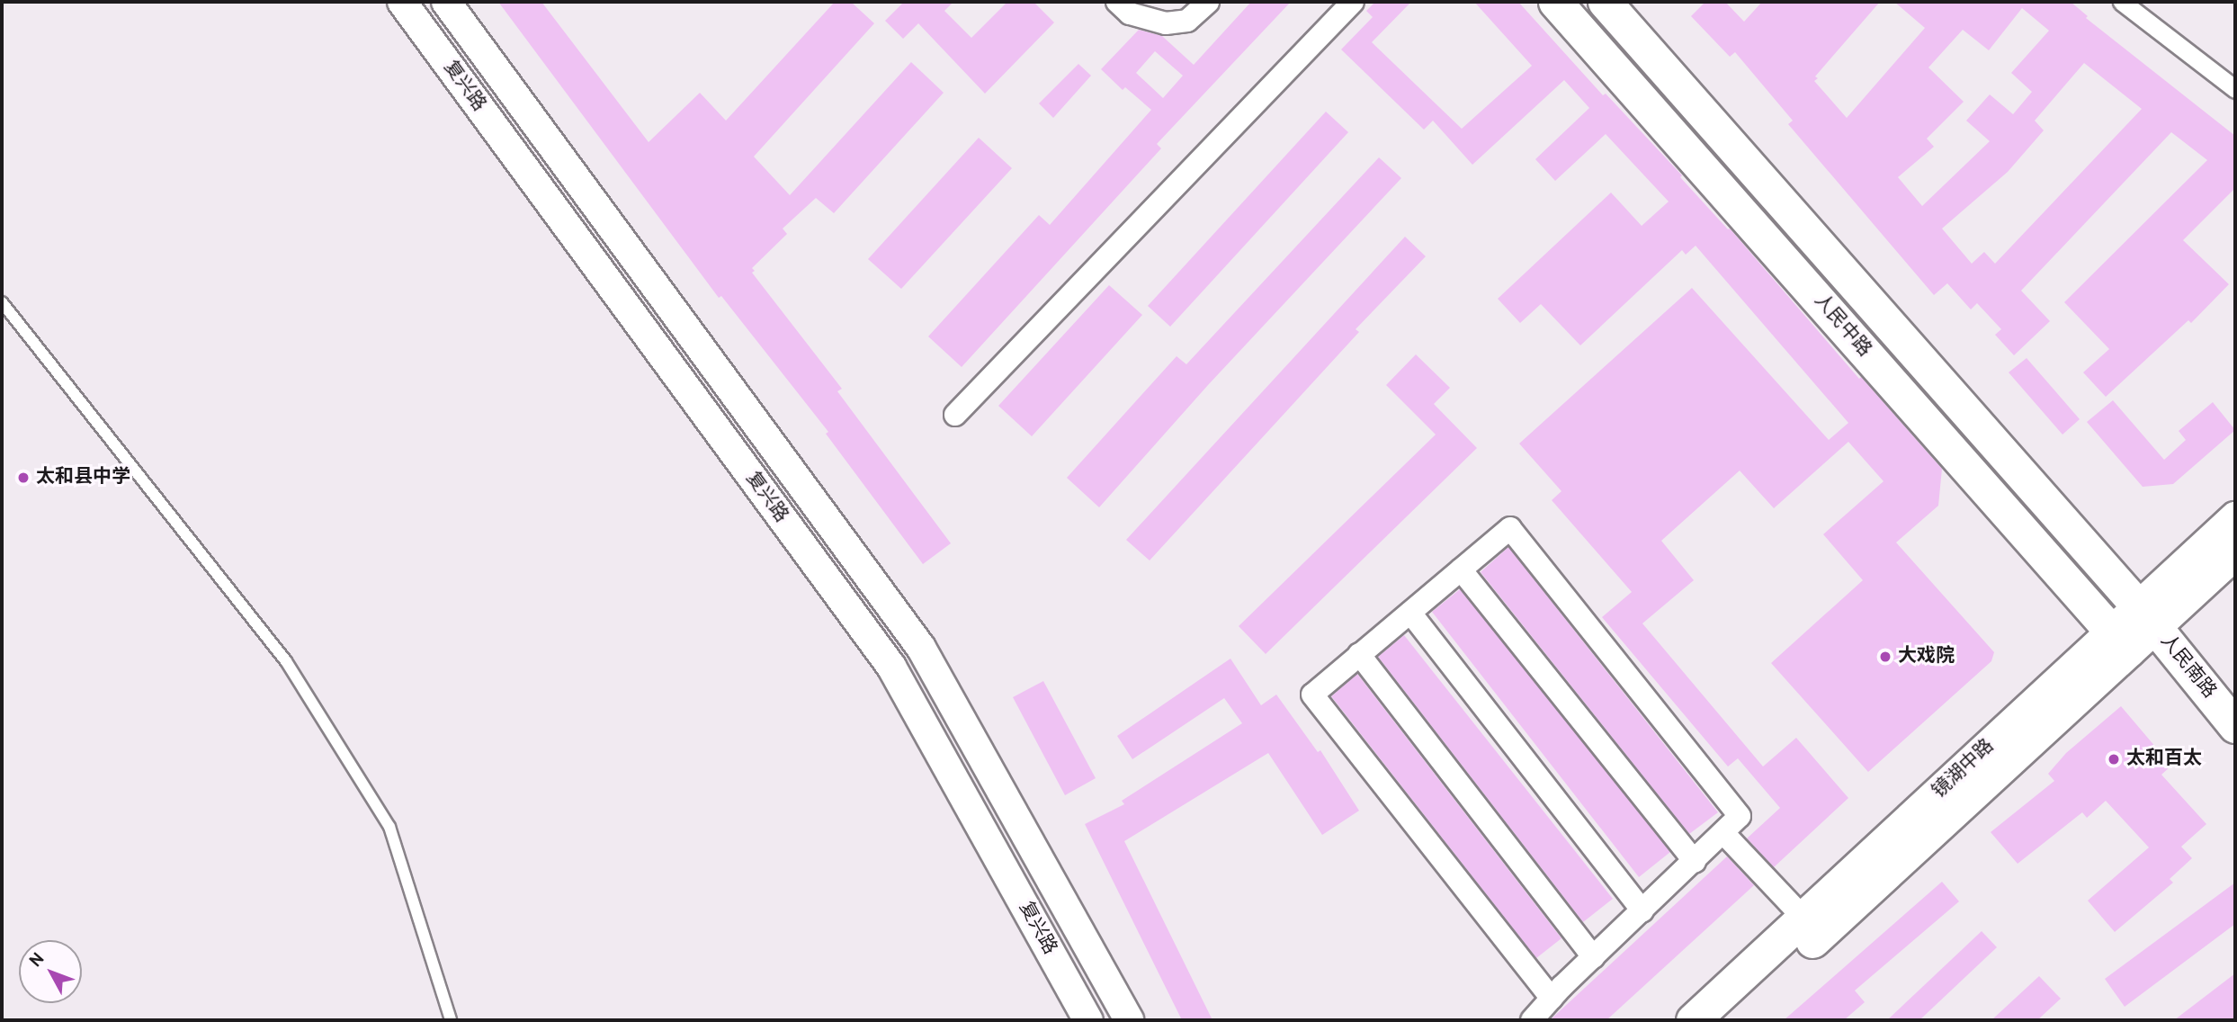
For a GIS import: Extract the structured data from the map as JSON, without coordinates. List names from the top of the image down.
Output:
{
  "streets": {
    "main road": ["人民中路", "人民南路", "镜湖中路"],
    "street": ["复兴路"]
  },
  "crossings": [
    ["人民中路", "人民南路"],
    ["人民中路", "镜湖中路"],
    ["人民南路", "镜湖中路"]
  ],
  "places": ["太和县中学", "大戏院", "太和百太"],
  "north": "top left"
}
